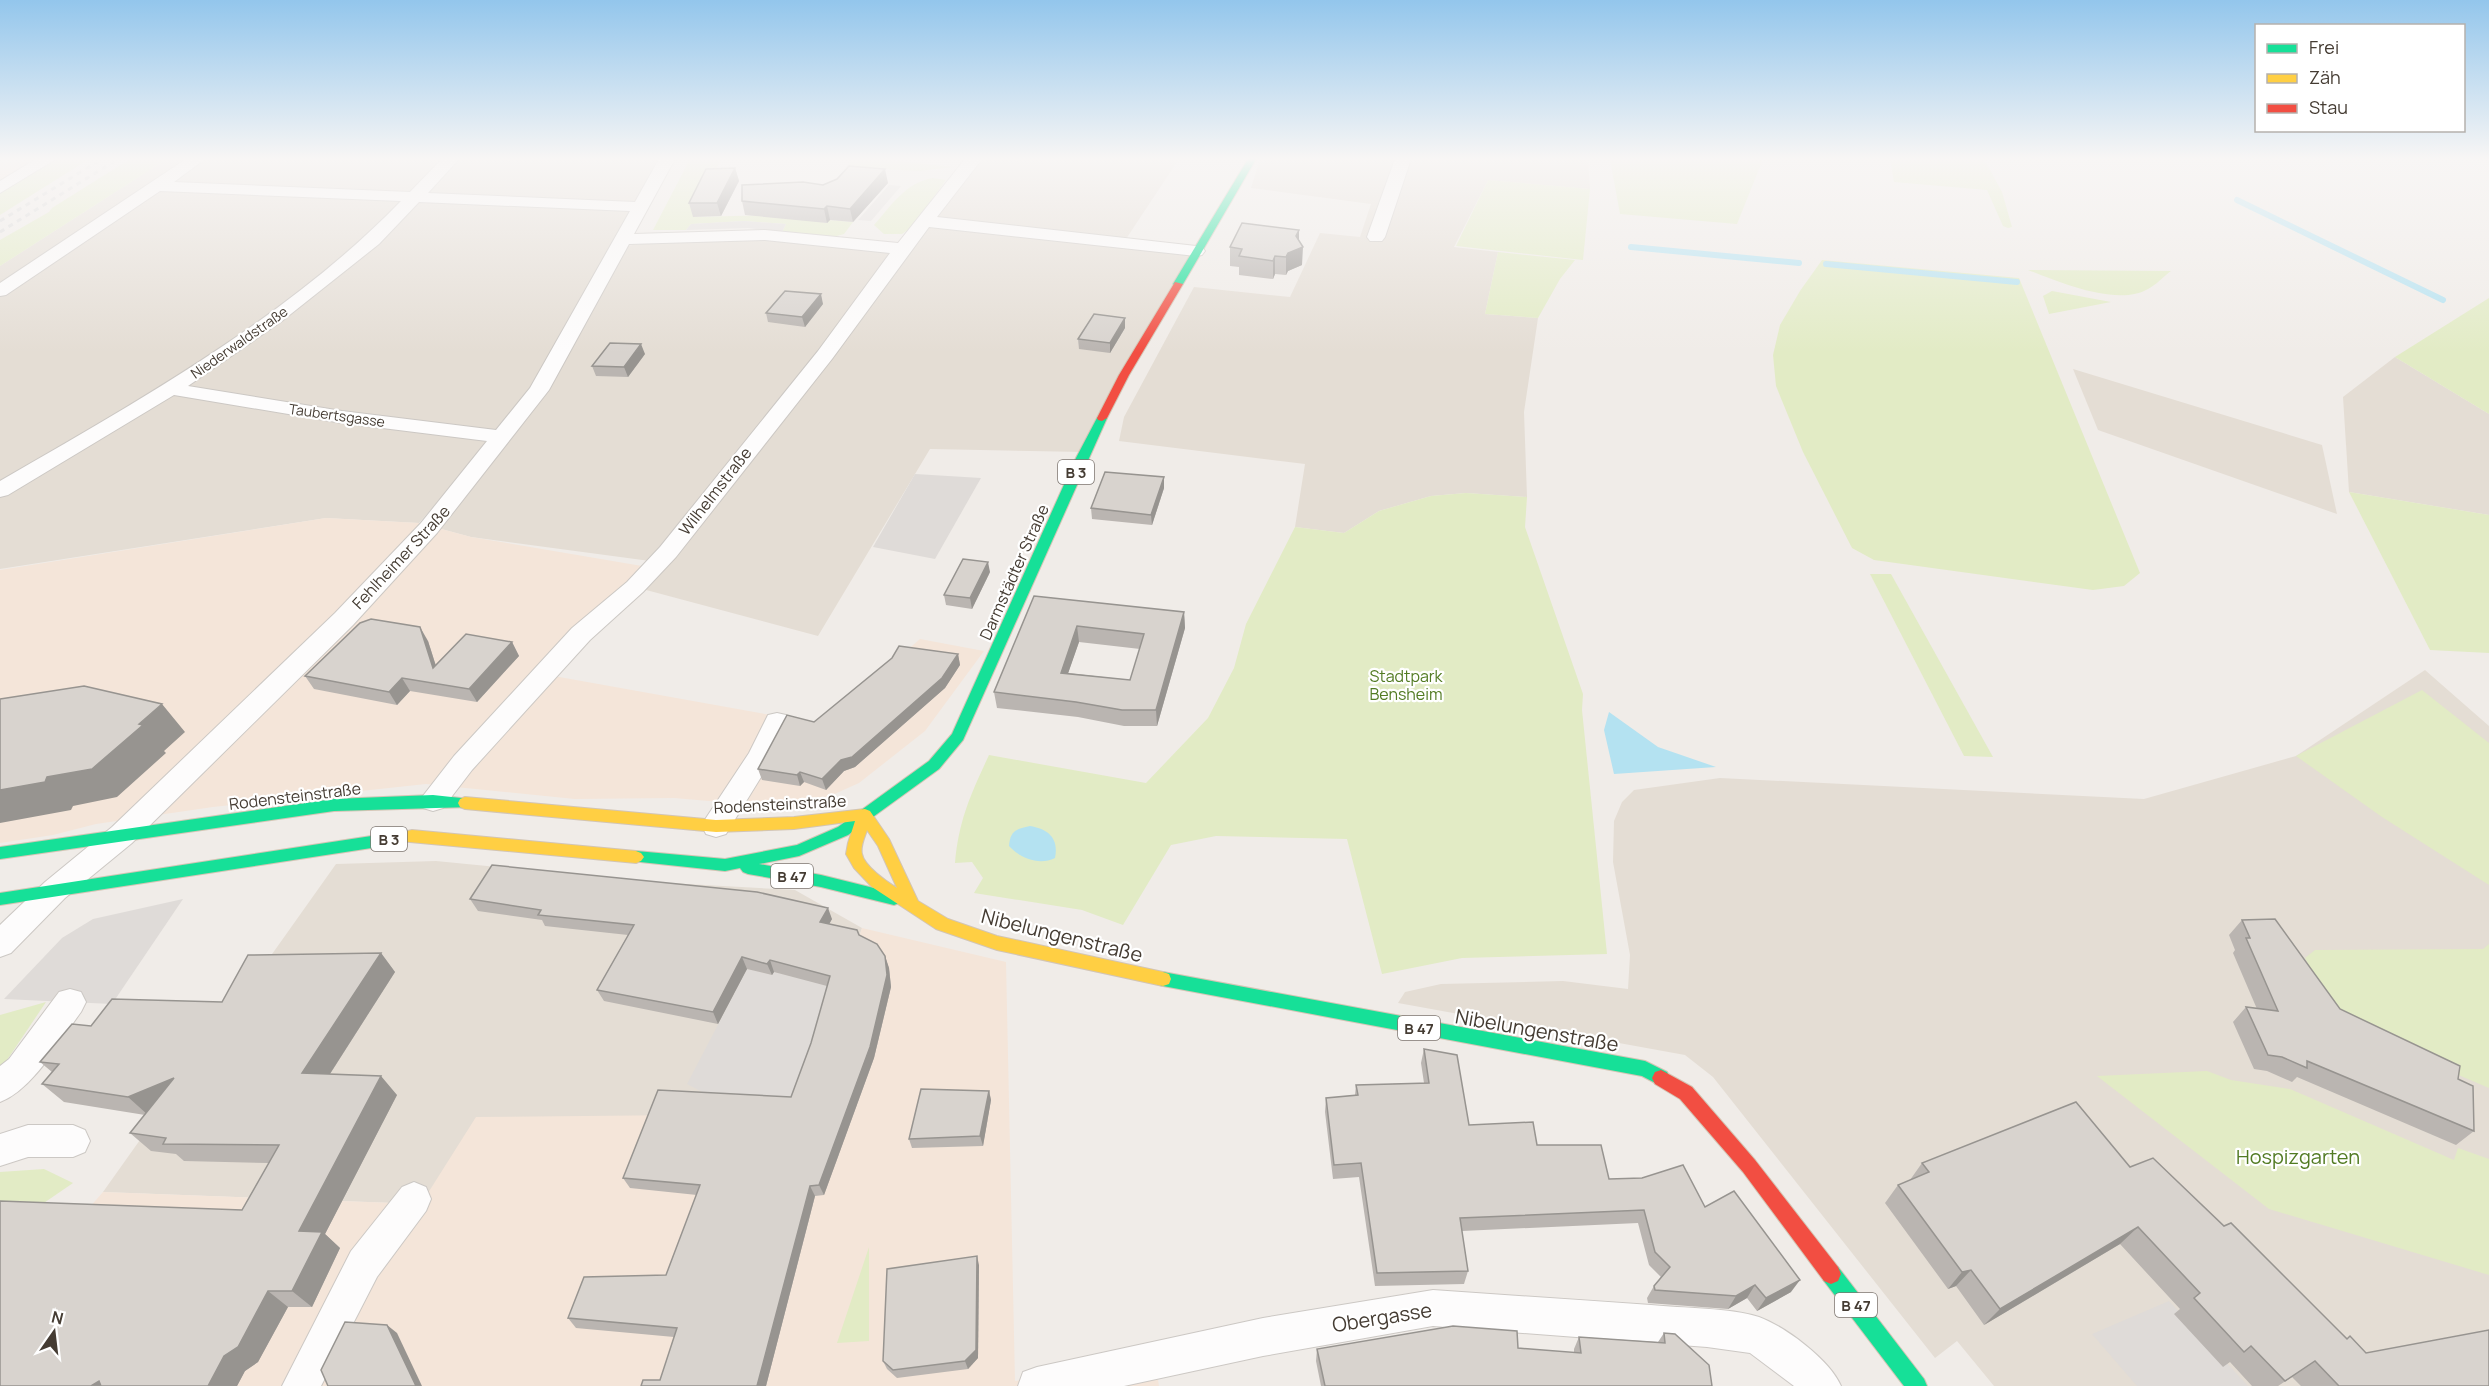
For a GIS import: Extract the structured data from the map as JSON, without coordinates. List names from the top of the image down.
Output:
{
  "streets": {
    "main road": [
      "B 3",
      "Darmstädter Straße",
      "Rodensteinstraße",
      "B 47",
      "Nibelungenstraße"
    ],
    "street": [
      "Niederwaldstraße",
      "Taubertsgasse",
      "Wilhelmstraße",
      "Fehlheimer Straße",
      "Obergasse"
    ]
  },
  "crossings": [
    ["Niederwaldstraße", "Taubertsgasse"],
    ["Taubertsgasse", "Fehlheimer Straße"],
    ["Wilhelmstraße", "Rodensteinstraße"],
    ["Fehlheimer Straße", "Rodensteinstraße"],
    ["Darmstädter Straße", "Rodensteinstraße"],
    ["Darmstädter Straße", "Nibelungenstraße"],
    ["Rodensteinstraße", "B 47"],
    ["Rodensteinstraße", "Nibelungenstraße"],
    ["B 47", "Nibelungenstraße"]
  ],
  "parks": ["Stadtpark Bensheim", "Hospizgarten"],
  "legend": ["Frei", "Zäh", "Stau"],
  "north": "top"
}
